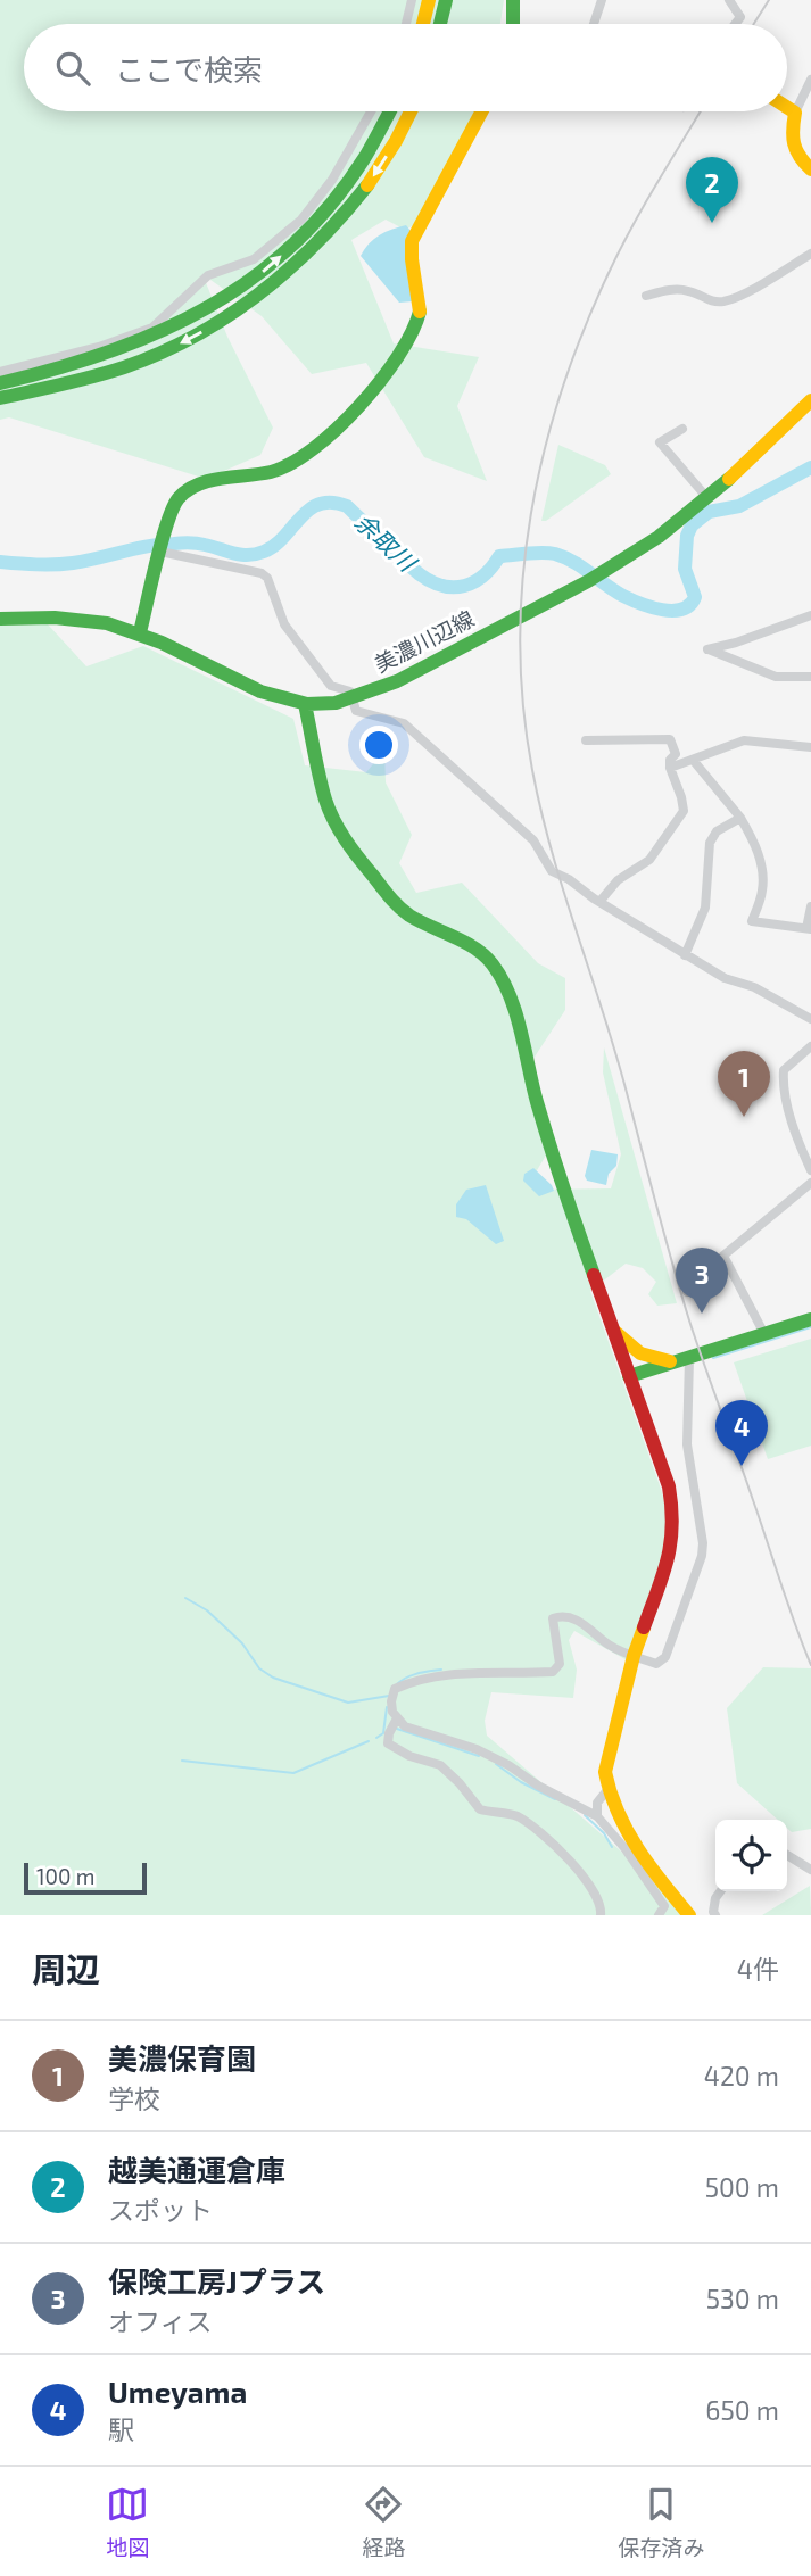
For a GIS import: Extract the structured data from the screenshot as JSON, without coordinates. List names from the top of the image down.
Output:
{
  "streets": {
    "main road": ["美濃川辺線"]
  },
  "water": ["余取川"],
  "scale_bar": "100 m",
  "page": {
    "search": "ここで検索",
    "pins": [
      "2",
      "1",
      "3",
      "4"
    ],
    "scale": "100 m",
    "heading": ["周辺", "4件"],
    "list": [
      {
        "mark": "1",
        "name": "美濃保育園",
        "note": "学校",
        "value": "420 m"
      },
      {
        "mark": "2",
        "name": "越美通運倉庫",
        "note": "スポット",
        "value": "500 m"
      },
      {
        "mark": "3",
        "name": "保険工房Jプラス",
        "note": "オフィス",
        "value": "530 m"
      },
      {
        "mark": "4",
        "name": "Umeyama",
        "note": "駅",
        "value": "650 m"
      }
    ],
    "nav": ["地図", "経路", "保存済み"]
  }
}
